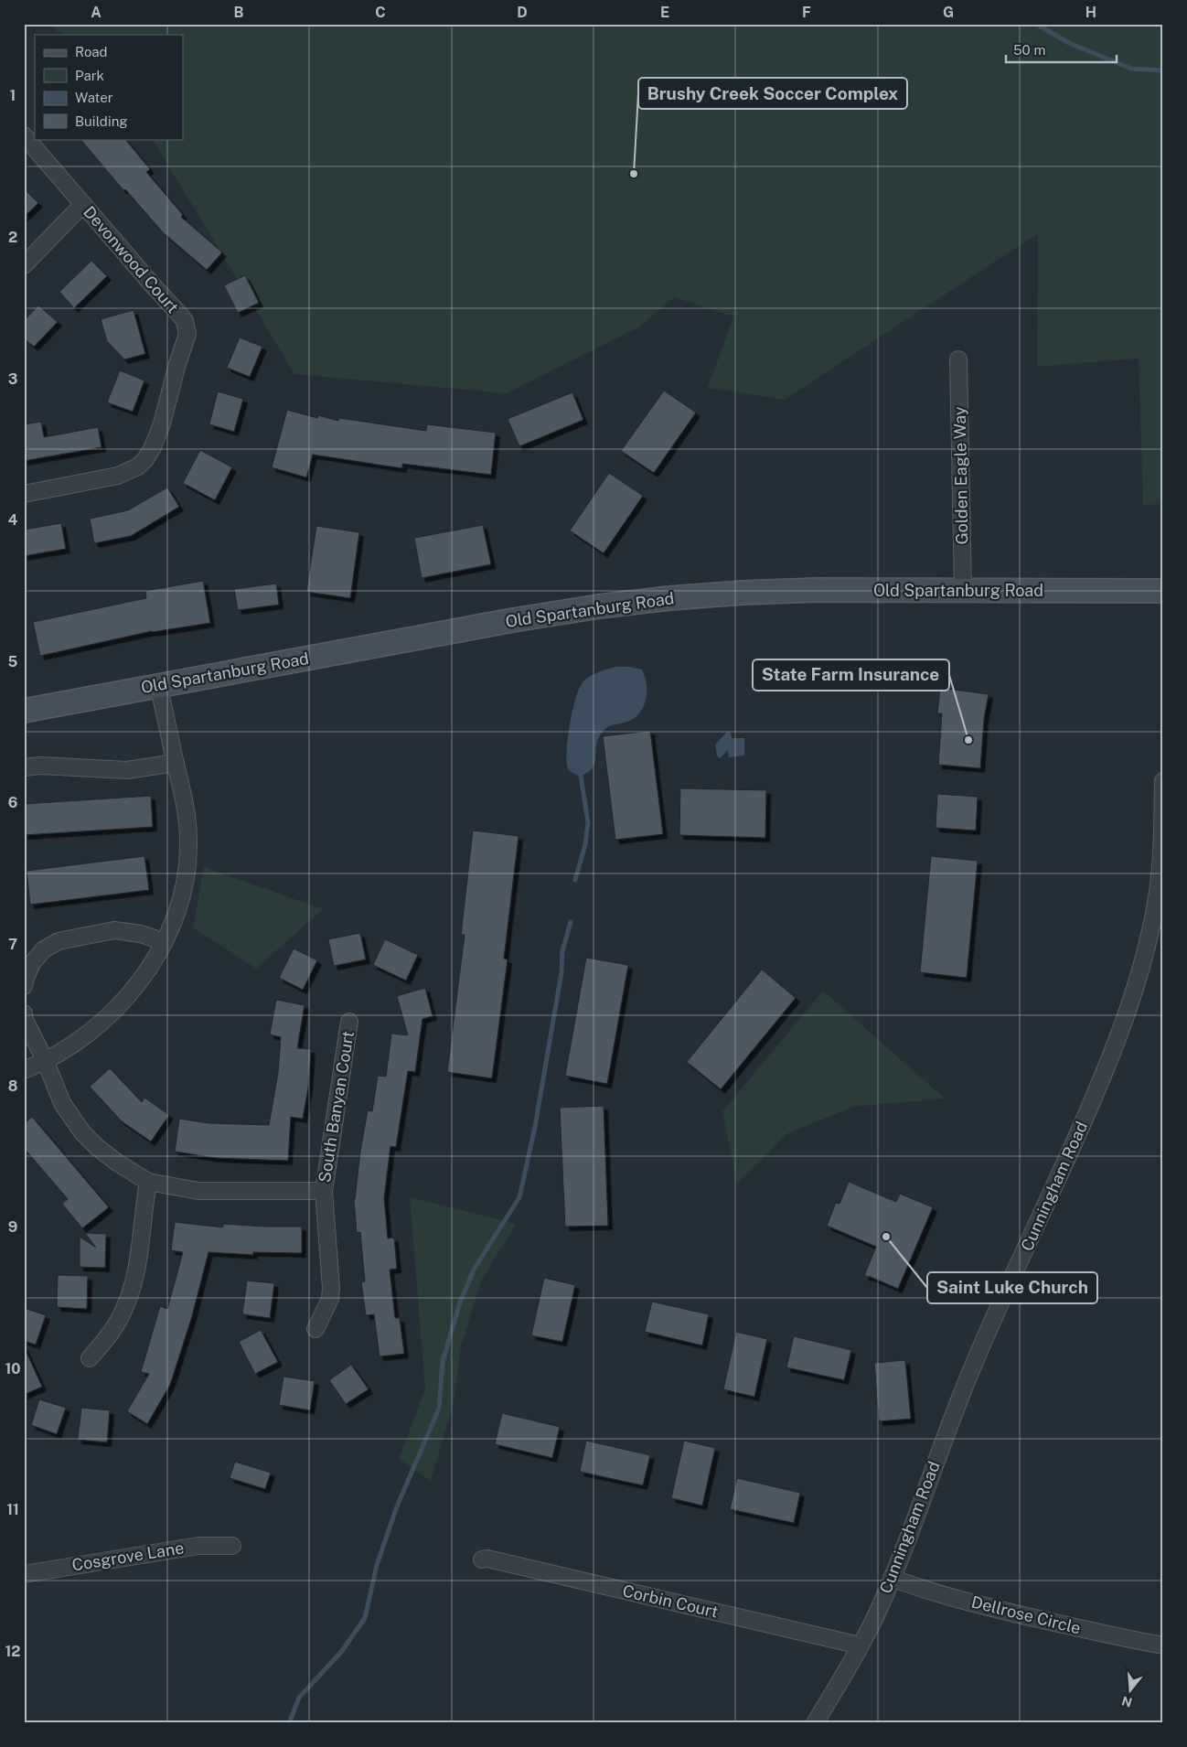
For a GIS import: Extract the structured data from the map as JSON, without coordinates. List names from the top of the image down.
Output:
{
  "streets": {
    "main road": ["Old Spartanburg Road"],
    "street": [
      "Devonwood Court",
      "Golden Eagle Way",
      "South Banyan Court",
      "Cunningham Road",
      "Cosgrove Lane",
      "Corbin Court",
      "Dellrose Circle"
    ]
  },
  "crossings": [
    ["Golden Eagle Way", "Old Spartanburg Road"],
    ["Cunningham Road", "Corbin Court"],
    ["Cunningham Road", "Dellrose Circle"]
  ],
  "places": ["Brushy Creek Soccer Complex", "State Farm Insurance", "Saint Luke Church"],
  "legend": [
    "Road",
    "Park",
    "Water",
    "Building"
  ],
  "scale_bar": "50 m",
  "north": "bottom",
  "grid": {
    "columns": [
      "A",
      "B",
      "C",
      "D",
      "E",
      "F",
      "G",
      "H"
    ],
    "rows": [
      "1",
      "2",
      "3",
      "4",
      "5",
      "6",
      "7",
      "8",
      "9",
      "10",
      "11",
      "12"
    ]
  }
}
